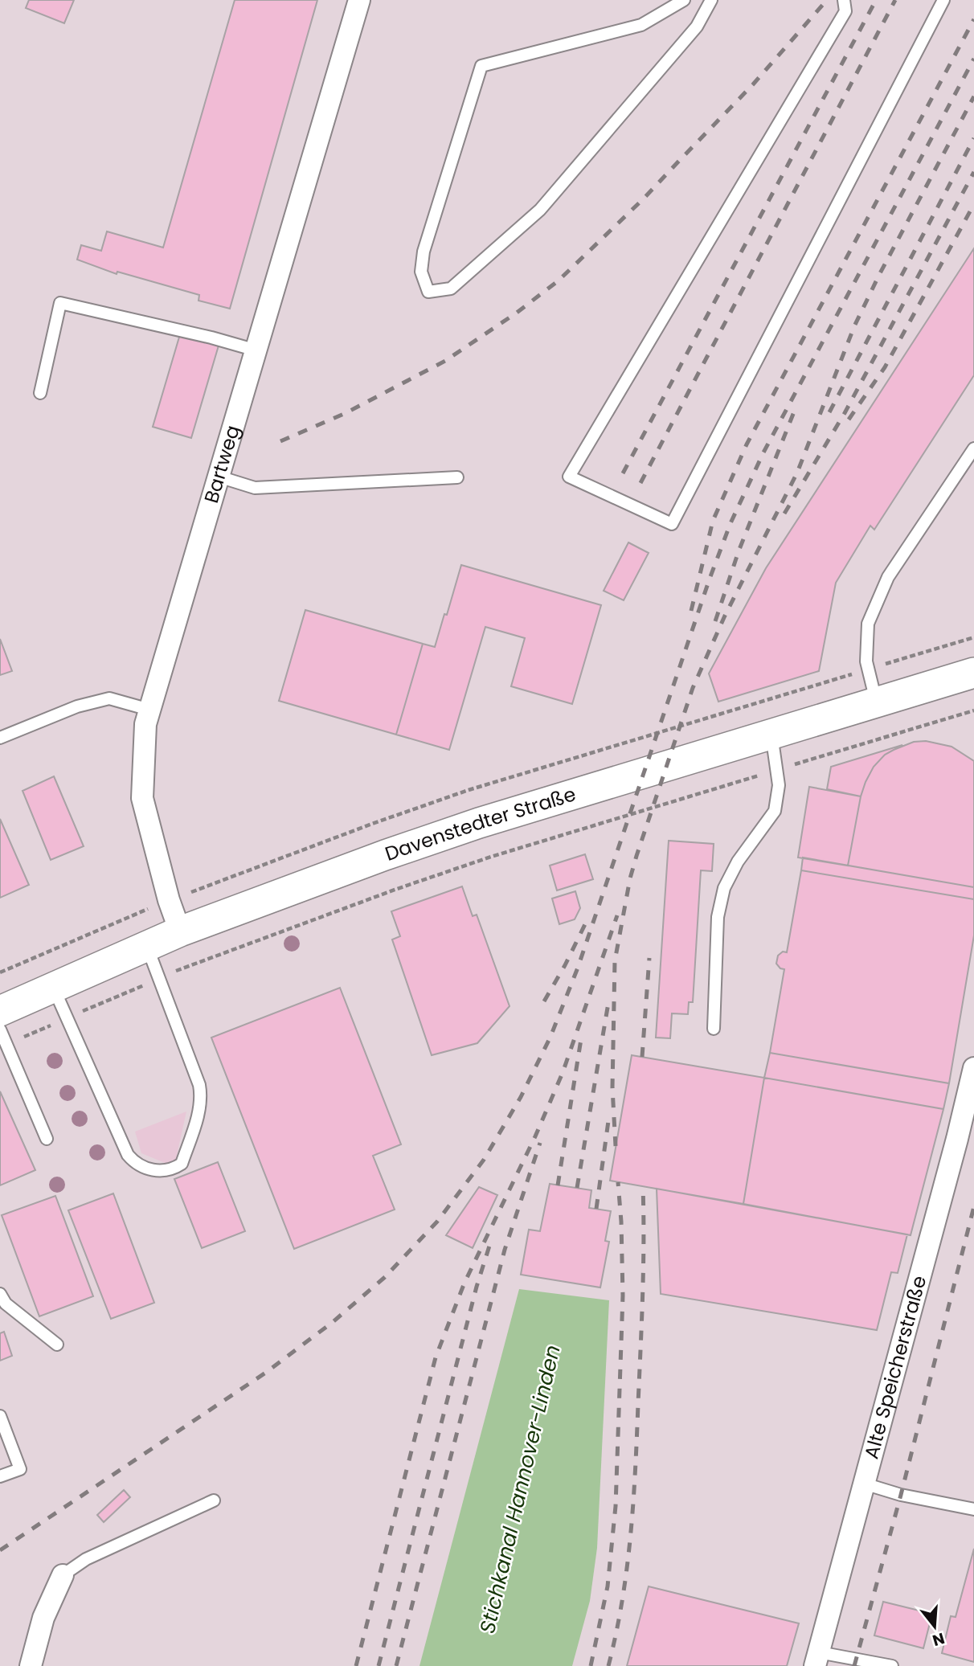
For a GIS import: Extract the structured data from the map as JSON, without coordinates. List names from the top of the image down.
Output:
{
  "streets": {
    "street": ["Bartweg", "Davenstedter Straße", "Alte Speicherstraße"]
  },
  "crossings": [
    ["Bartweg", "Davenstedter Straße"]
  ],
  "water": ["Stichkanal Hannover-Linden"],
  "north": "bottom"
}
